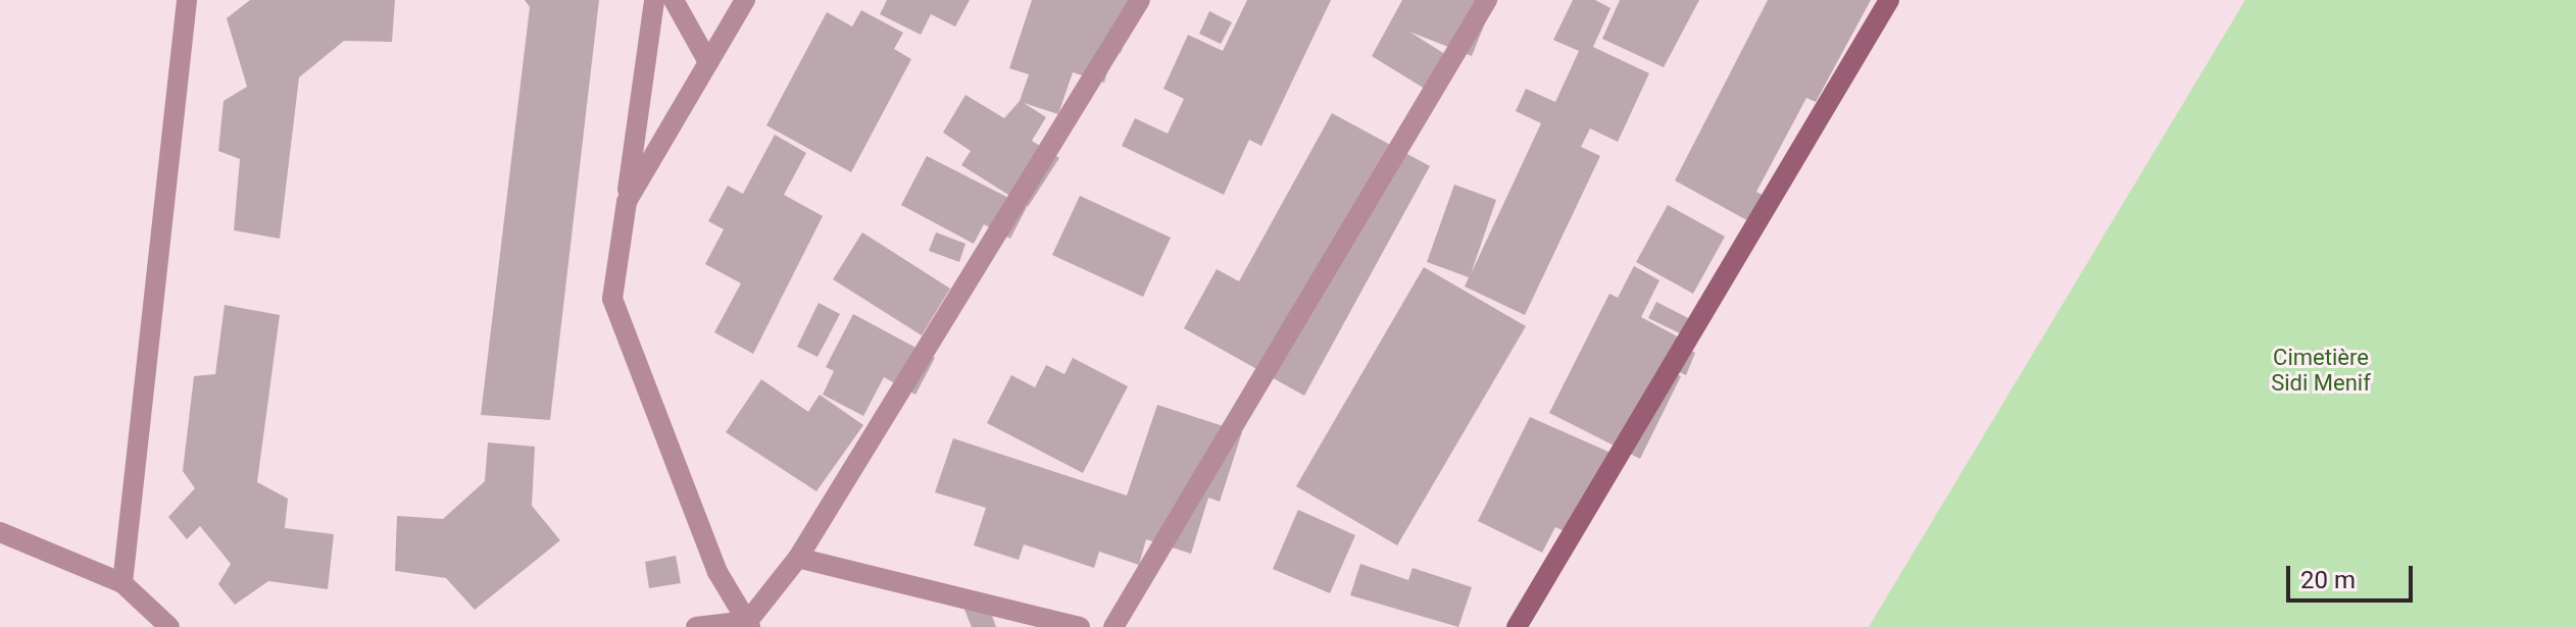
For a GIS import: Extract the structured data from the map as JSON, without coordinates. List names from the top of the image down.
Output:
{
  "parks": ["Cimetière Sidi Menif"],
  "scale_bar": "20 m"
}
